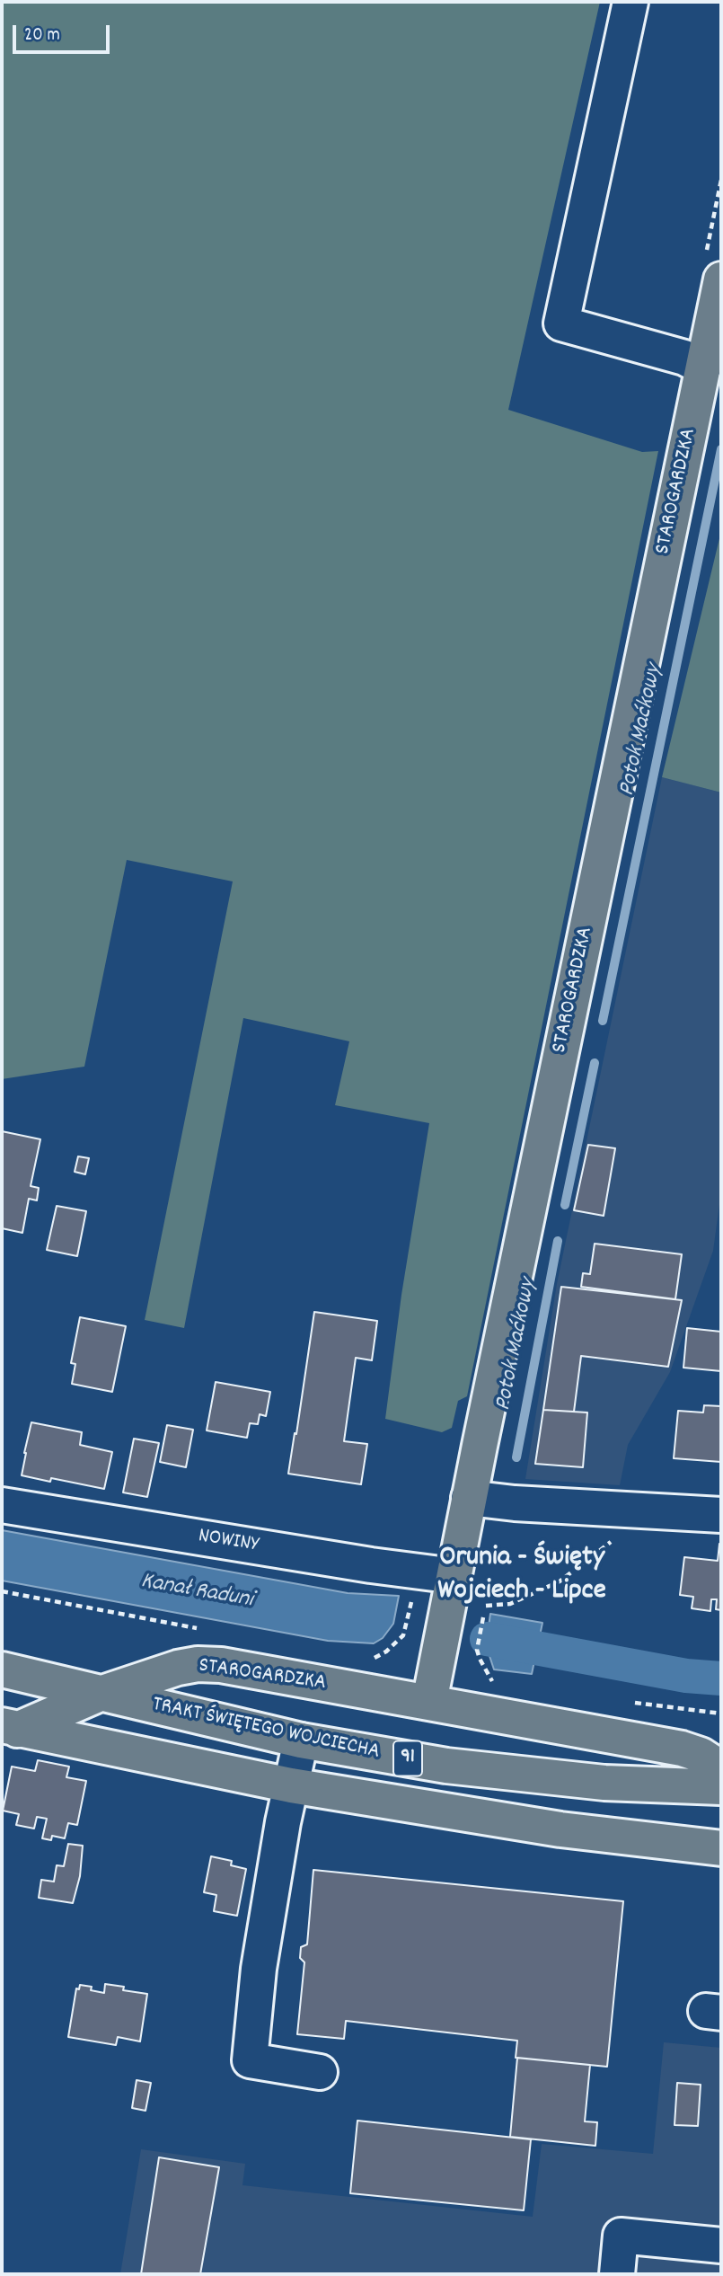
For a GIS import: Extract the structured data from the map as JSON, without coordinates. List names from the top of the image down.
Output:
{
  "streets": {
    "main road": ["STAROGARDZKA", "TRAKT ŚWIĘTEGO WOJCIECHA", "91"],
    "street": ["NOWINY"]
  },
  "crossings": [
    ["STAROGARDZKA", "NOWINY"],
    ["STAROGARDZKA", "TRAKT ŚWIĘTEGO WOJCIECHA"]
  ],
  "districts": ["Orunia - Święty Wojciech - Lipce"],
  "water": ["Potok Maćkowy", "Kanał Raduni"],
  "scale_bar": "20 m"
}
